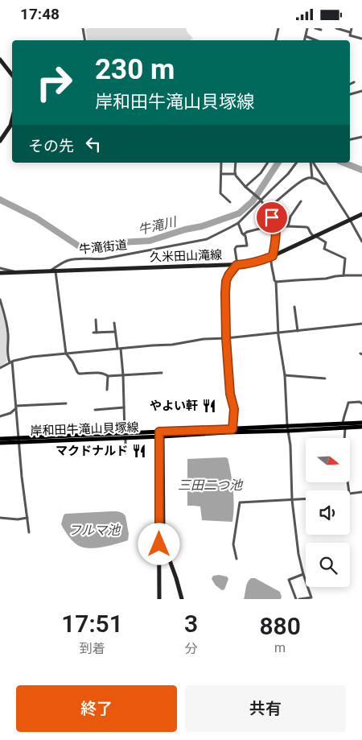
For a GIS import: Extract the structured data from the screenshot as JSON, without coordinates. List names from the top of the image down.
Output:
{
  "streets": {
    "main road": ["岸和田牛滝山貝塚線"],
    "street": ["牛滝街道", "久米田山滝線"]
  },
  "crossings": [
    ["牛滝街道", "久米田山滝線"]
  ],
  "water": ["牛滝川", "三田二つ池", "フルマ池"],
  "places": {
    "restaurant": ["やよい軒", "マクドナルド"]
  },
  "north": "right",
  "page": {
    "status": "17:48",
    "turn": ["230 m", "岸和田牛滝山貝塚線"],
    "then": "その先",
    "eta": [
      "17:51",
      "到着",
      "3",
      "分",
      "880",
      "m"
    ],
    "buttons": ["終了", "共有"]
  }
}
